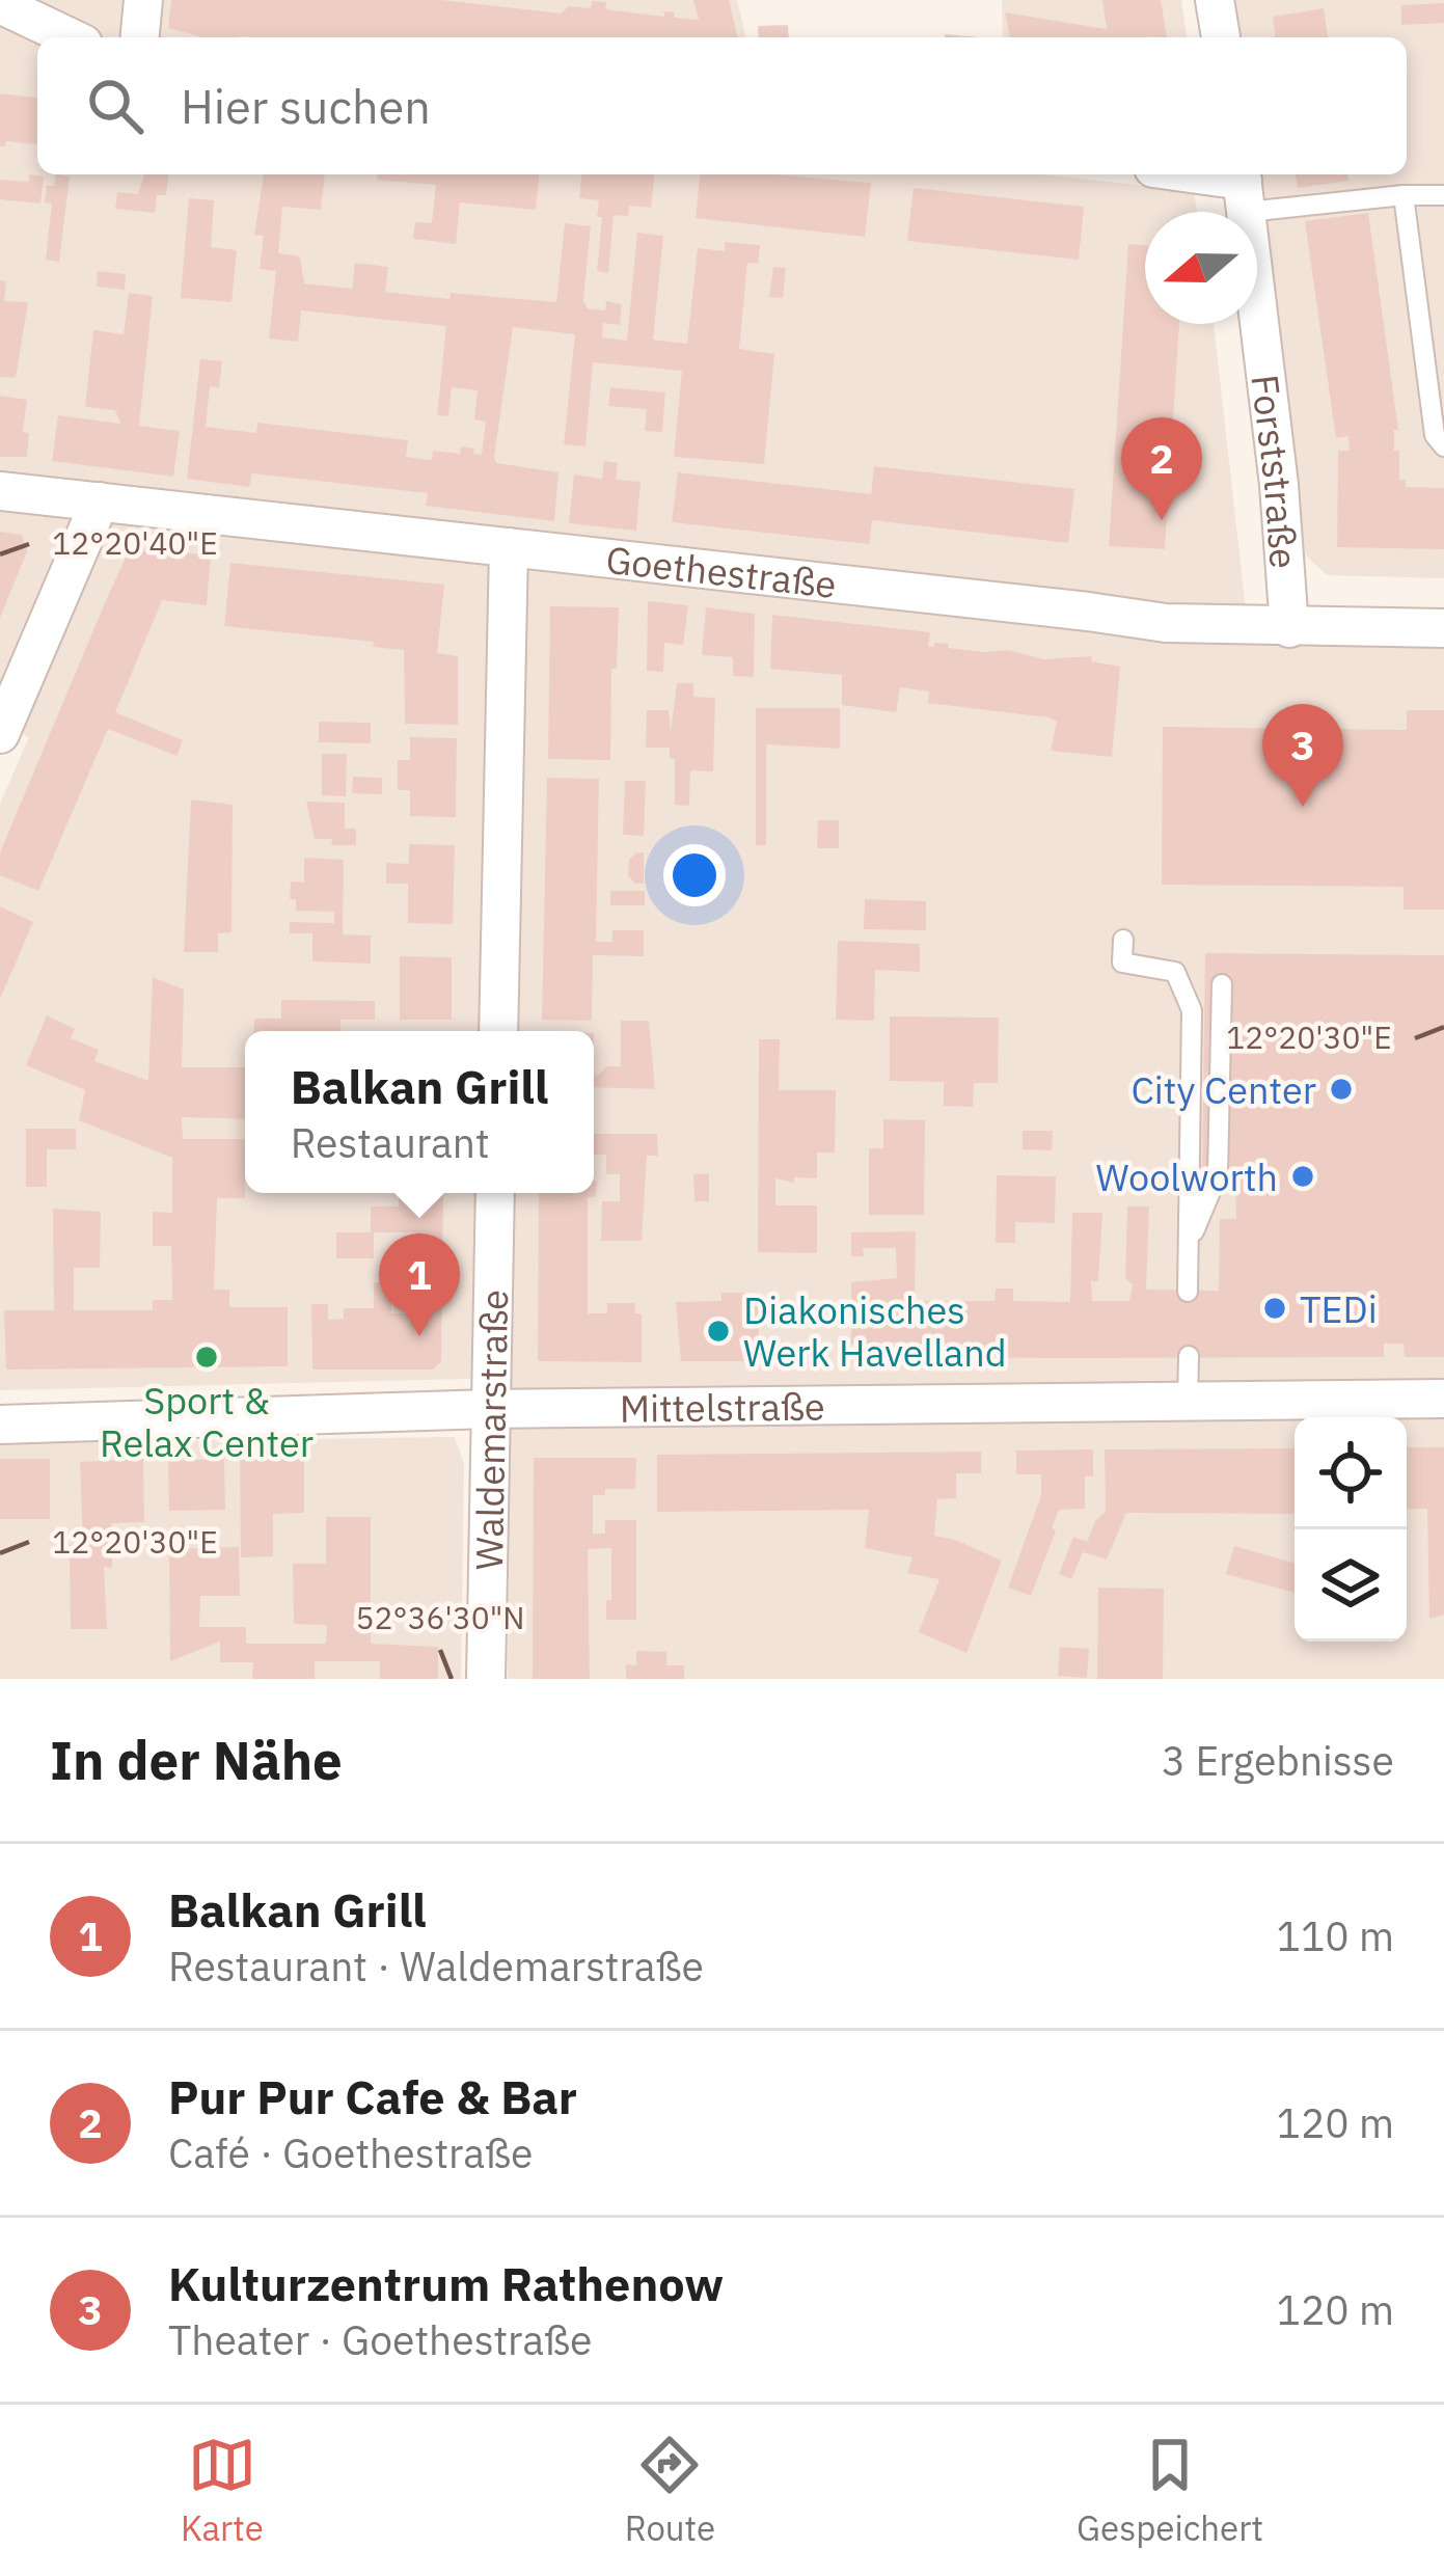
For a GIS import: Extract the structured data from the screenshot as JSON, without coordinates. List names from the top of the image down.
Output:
{
  "streets": {
    "street": [
      "Forststraße",
      "Goethestraße",
      "Mittelstraße",
      "Waldemarstraße"
    ]
  },
  "crossings": [
    ["Forststraße", "Goethestraße"],
    ["Mittelstraße", "Waldemarstraße"]
  ],
  "places": [
    "City Center",
    "Woolworth",
    "TEDi",
    "Diakonisches Werk Havelland",
    "Sport & Relax Center"
  ],
  "north": "left",
  "page": {
    "search": "Hier suchen",
    "pins": ["2", "3", "1"],
    "popup": ["Balkan Grill", "Restaurant"],
    "heading": ["In der Nähe", "3 Ergebnisse"],
    "list": [
      {
        "mark": "1",
        "name": "Balkan Grill",
        "note": "Restaurant · Waldemarstraße",
        "value": "110 m"
      },
      {
        "mark": "2",
        "name": "Pur Pur Cafe & Bar",
        "note": "Café · Goethestraße",
        "value": "120 m"
      },
      {
        "mark": "3",
        "name": "Kulturzentrum Rathenow",
        "note": "Theater · Goethestraße",
        "value": "120 m"
      }
    ],
    "nav": ["Karte", "Route", "Gespeichert"]
  },
  "coordinates": ["12°20'40\"E", "12°20'30\"E", "52°36'30\"N"]
}
